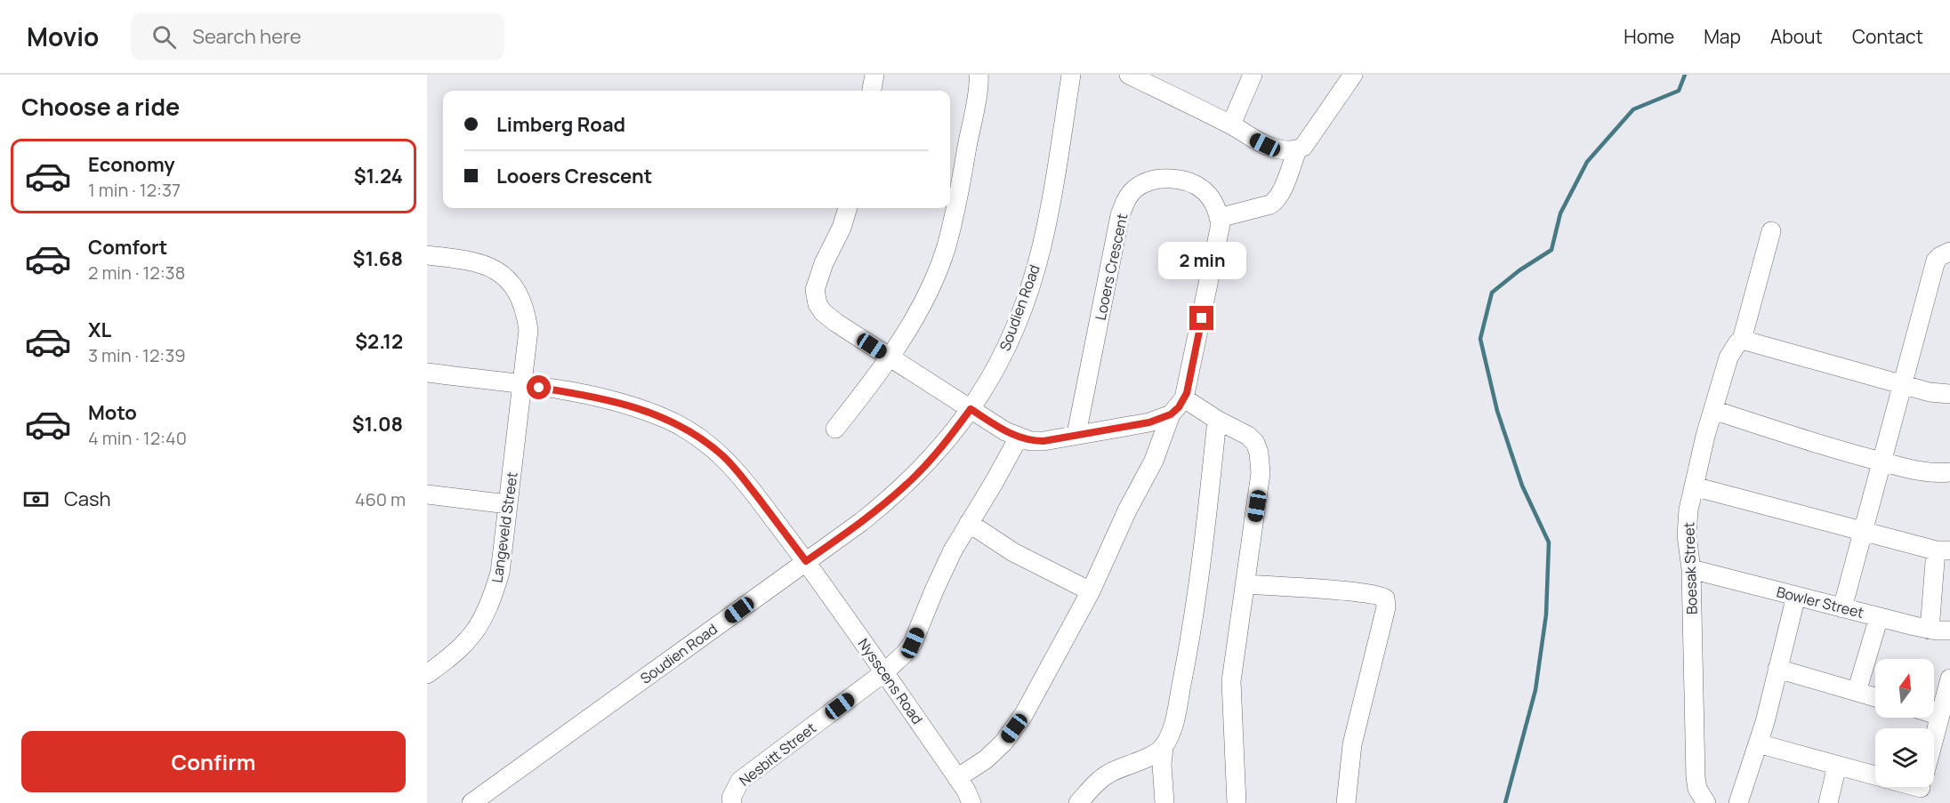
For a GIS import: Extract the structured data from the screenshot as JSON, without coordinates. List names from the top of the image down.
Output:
{
  "streets": {
    "street": [
      "Looers Crescent",
      "Soudien Road",
      "Langeveld Street",
      "Boesak Street",
      "Bowler Street",
      "Nysscens Road",
      "Nesbitt Street"
    ]
  },
  "crossings": [
    ["Soudien Road", "Nysscens Road"],
    ["Langeveld Street", "Nysscens Road"],
    ["Boesak Street", "Bowler Street"],
    ["Nysscens Road", "Nesbitt Street"]
  ],
  "north": "top",
  "page": {
    "header": "Movio",
    "search": "Search here",
    "nav": [
      "Home",
      "Map",
      "About",
      "Contact"
    ],
    "heading": "Choose a ride",
    "banner": ["Limberg Road", "Looers Crescent"],
    "list": [
      {
        "name": "Economy",
        "note": "1 min · 12:37",
        "value": "$1.24"
      },
      {
        "name": "Comfort",
        "note": "2 min · 12:38",
        "value": "$1.68"
      },
      {
        "name": "XL",
        "note": "3 min · 12:39",
        "value": "$2.12"
      },
      {
        "name": "Moto",
        "note": "4 min · 12:40",
        "value": "$1.08"
      }
    ],
    "bubble": "2 min",
    "pay": ["Cash", "460 m"],
    "buttons": "Confirm"
  }
}
